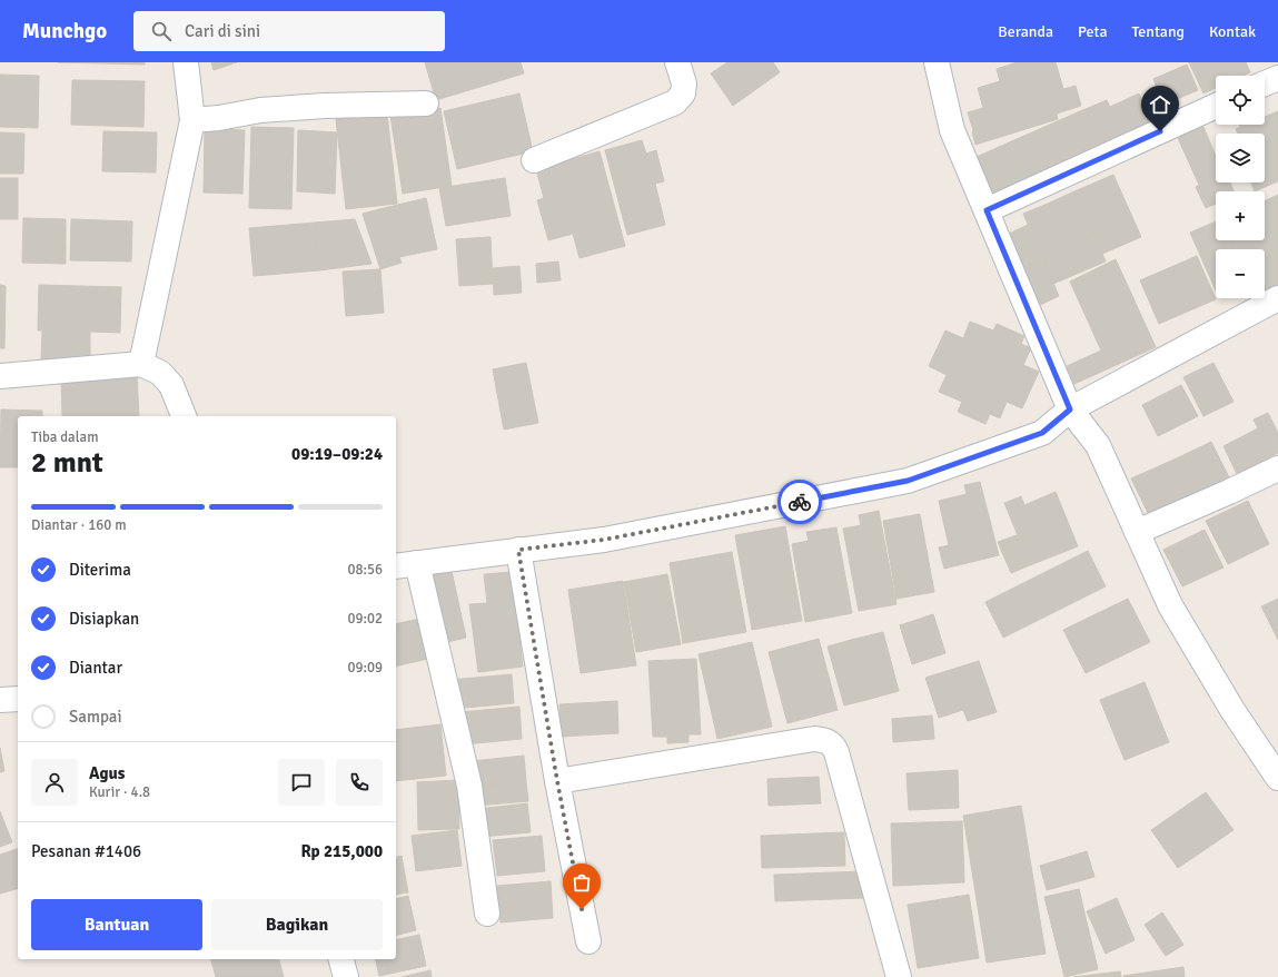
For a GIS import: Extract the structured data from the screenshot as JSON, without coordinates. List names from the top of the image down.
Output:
{
  "page": {
    "header": "Munchgo",
    "search": "Cari di sini",
    "nav": [
      "Beranda",
      "Peta",
      "Tentang",
      "Kontak"
    ],
    "map_buttons": ["+", "−"],
    "heading": ["2 mnt", "Tiba dalam", "09:19–09:24"],
    "panel": [
      "Agus",
      "Kurir · 4.8",
      "Pesanan #1406",
      "Rp 215,000"
    ],
    "bar": "Diantar · 160 m",
    "list": [
      ["Diterima", "08:56"],
      ["Disiapkan", "09:02"],
      ["Diantar", "09:09"],
      "Sampai"
    ],
    "buttons": ["Bantuan", "Bagikan"]
  }
}
